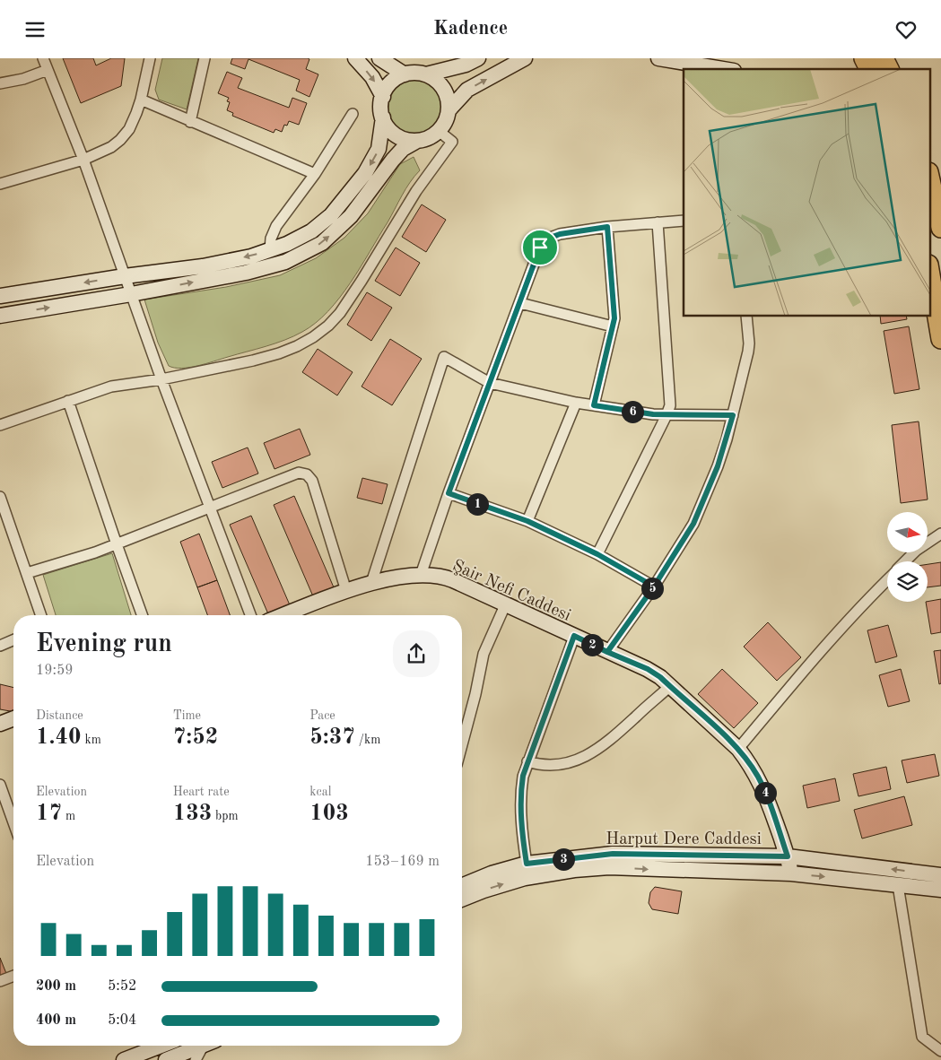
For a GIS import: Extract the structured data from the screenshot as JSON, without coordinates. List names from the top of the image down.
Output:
{
  "streets": {
    "street": ["Şair Nefi Caddesi", "Harput Dere Caddesi"]
  },
  "crossings": [
    ["Şair Nefi Caddesi", "Harput Dere Caddesi"]
  ],
  "north": "right",
  "page": {
    "header": "Kadence",
    "pins": [
      "6",
      "1",
      "5",
      "2",
      "4",
      "3"
    ],
    "heading": ["Evening run", "19:59"],
    "stats": [
      ["Distance", "1.40 km"],
      ["Time", "7:52"],
      ["Pace", "5:37 /km"],
      ["Elevation", "17 m"],
      ["Heart rate", "133 bpm"],
      ["kcal", "103"]
    ],
    "chart": ["Elevation", "153–169 m"],
    "list": [
      {
        "name": "200 m",
        "note": "5:52"
      },
      {
        "name": "400 m",
        "note": "5:04"
      }
    ]
  }
}
